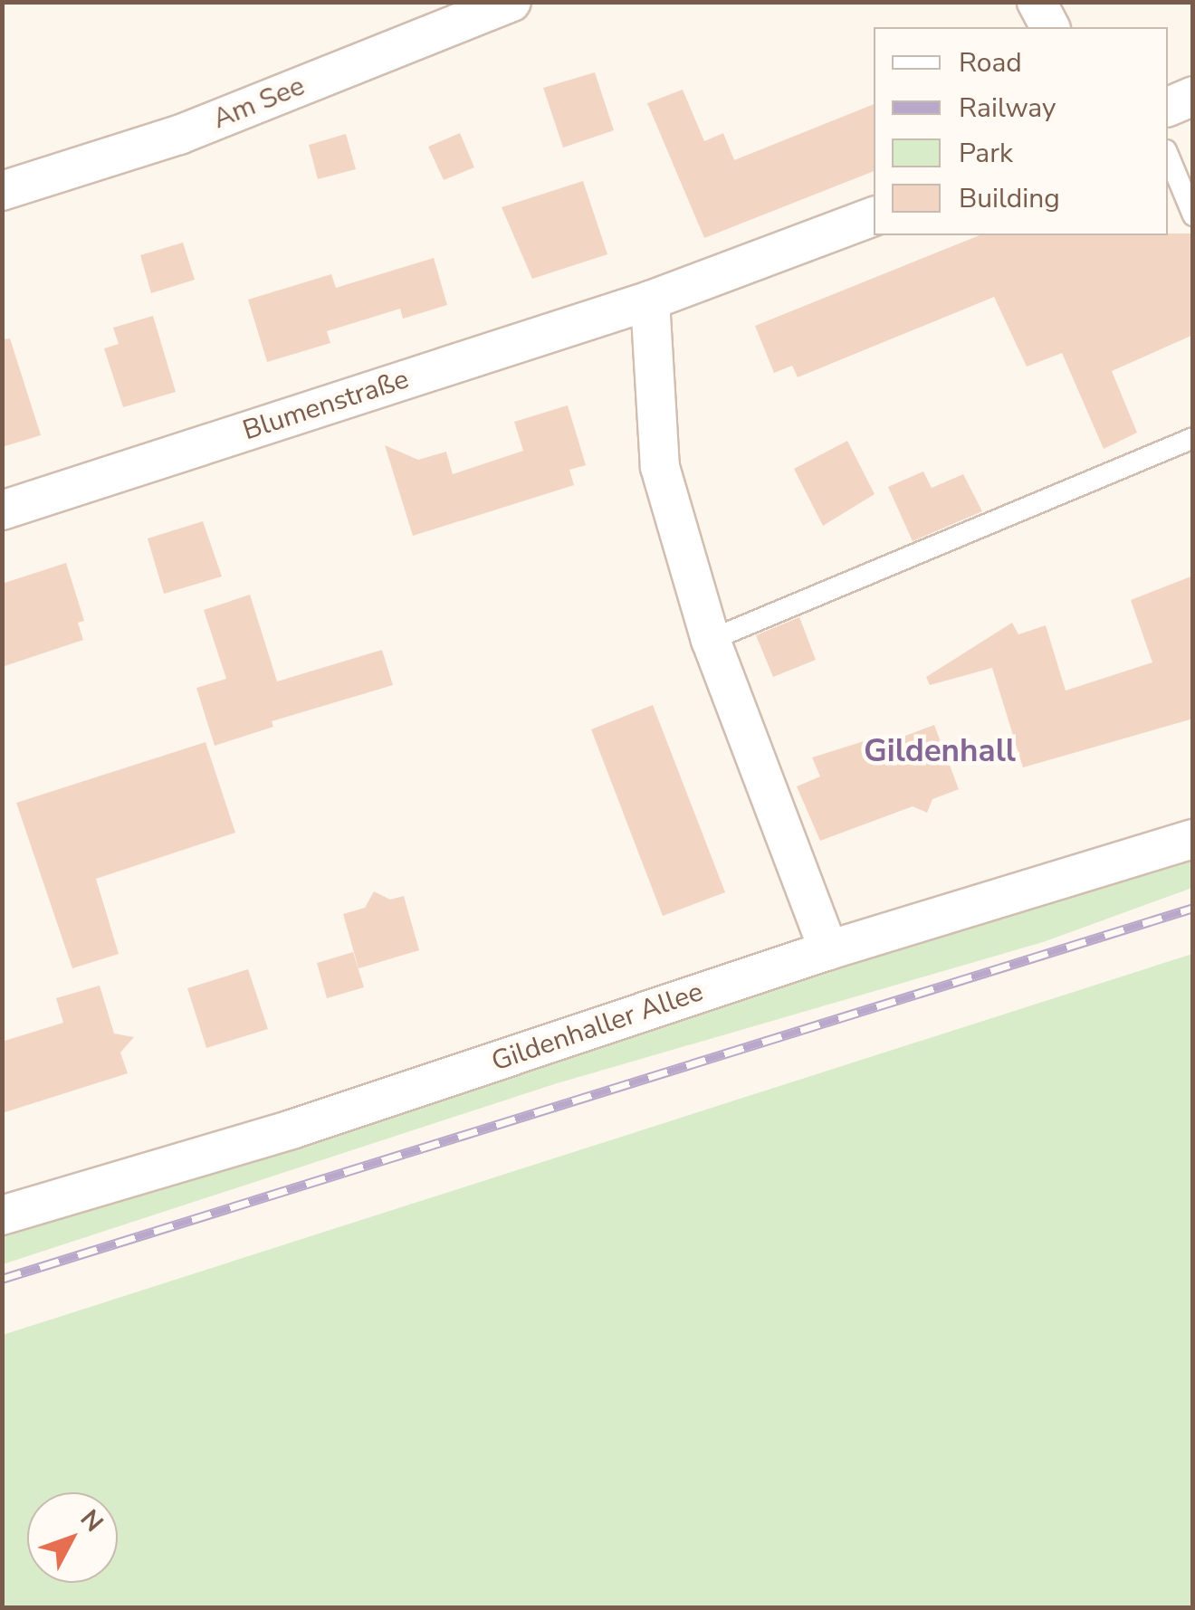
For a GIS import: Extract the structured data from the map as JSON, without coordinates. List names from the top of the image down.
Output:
{
  "streets": {
    "street": ["Am See", "Blumenstraße", "Gildenhaller Allee"]
  },
  "districts": ["Gildenhall"],
  "legend": [
    "Road",
    "Railway",
    "Park",
    "Building"
  ],
  "north": "top right"
}
